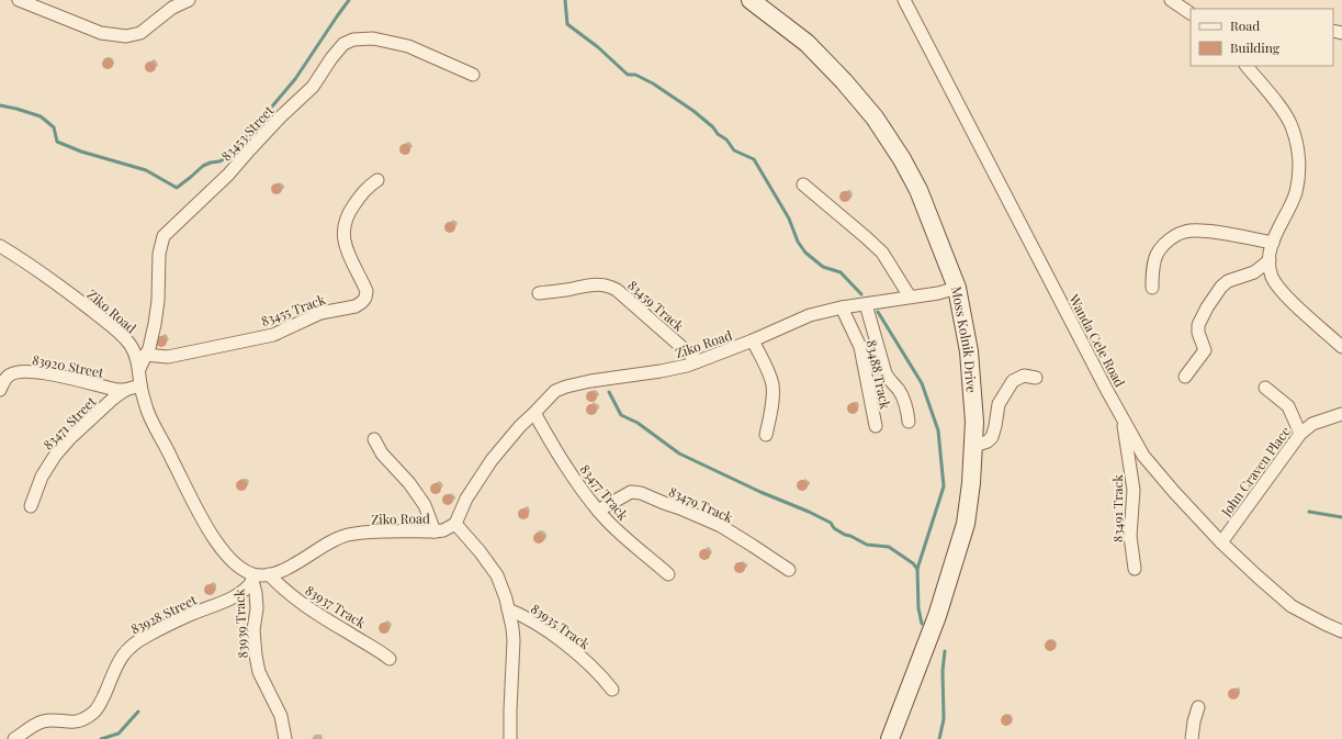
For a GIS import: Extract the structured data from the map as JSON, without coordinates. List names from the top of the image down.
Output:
{
  "streets": {
    "main road": ["Moss Kolnik Drive"],
    "street": [
      "83453 Street",
      "83459 Track",
      "83455 Track",
      "Ziko Road",
      "Wanda Cele Road",
      "83920 Street",
      "83488 Track",
      "83471 Street",
      "John Craven Place",
      "83477 Track",
      "83479 Track",
      "83491 Track",
      "83937 Track",
      "83928 Street",
      "83939 Track",
      "83935 Track"
    ]
  },
  "crossings": [
    ["83453 Street", "83455 Track"],
    ["83453 Street", "Ziko Road"],
    ["83459 Track", "Ziko Road"],
    ["Ziko Road", "Moss Kolnik Drive"],
    ["Ziko Road", "83920 Street"],
    ["Ziko Road", "83488 Track"],
    ["Ziko Road", "83477 Track"],
    ["Ziko Road", "83937 Track"],
    ["Ziko Road", "83928 Street"],
    ["Ziko Road", "83939 Track"],
    ["Ziko Road", "83935 Track"],
    ["Wanda Cele Road", "John Craven Place"],
    ["Wanda Cele Road", "83491 Track"],
    ["83920 Street", "83471 Street"],
    ["83477 Track", "83479 Track"],
    ["83928 Street", "83939 Track"]
  ],
  "legend": ["Road", "Building"]
}
